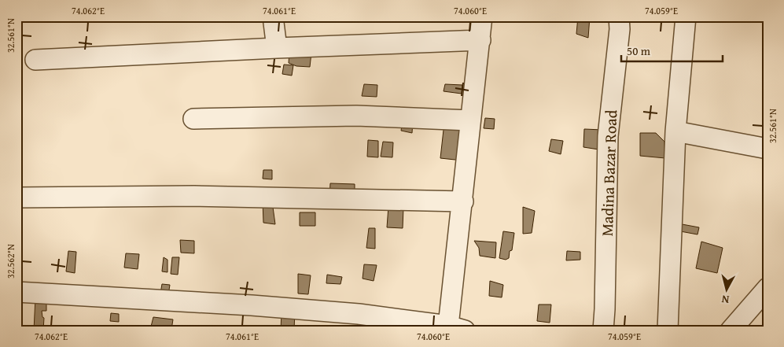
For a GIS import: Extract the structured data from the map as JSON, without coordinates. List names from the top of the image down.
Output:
{
  "streets": {
    "street": ["Madina Bazar Road"]
  },
  "scale_bar": "50 m",
  "north": "bottom",
  "coordinates": [
    "74.062°E",
    "74.061°E",
    "74.060°E",
    "74.059°E",
    "32.561°N",
    "32.562°N"
  ]
}
